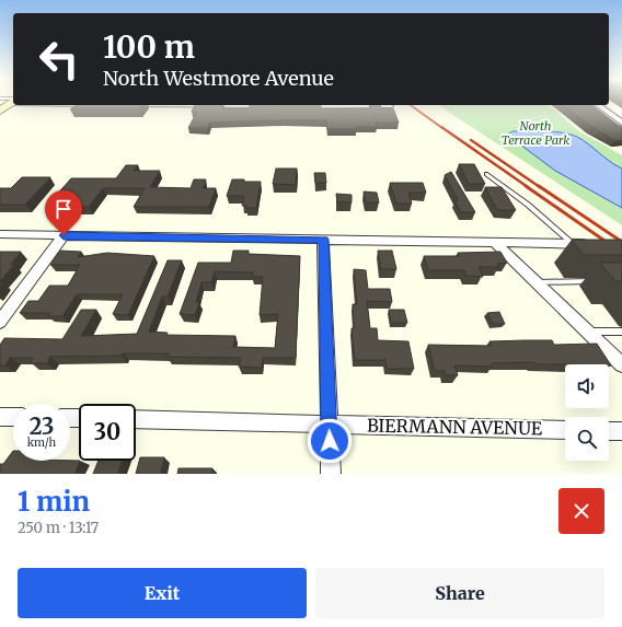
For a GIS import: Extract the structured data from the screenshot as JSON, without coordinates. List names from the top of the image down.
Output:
{
  "streets": {
    "street": ["BIERMANN AVENUE"]
  },
  "parks": ["North Terrace Park"],
  "page": {
    "turn": ["100 m", "North Westmore Avenue"],
    "speed": "23 km/h",
    "limit": "30",
    "heading": ["1 min", "250 m · 13:17"],
    "buttons": ["Exit", "Share"]
  }
}
